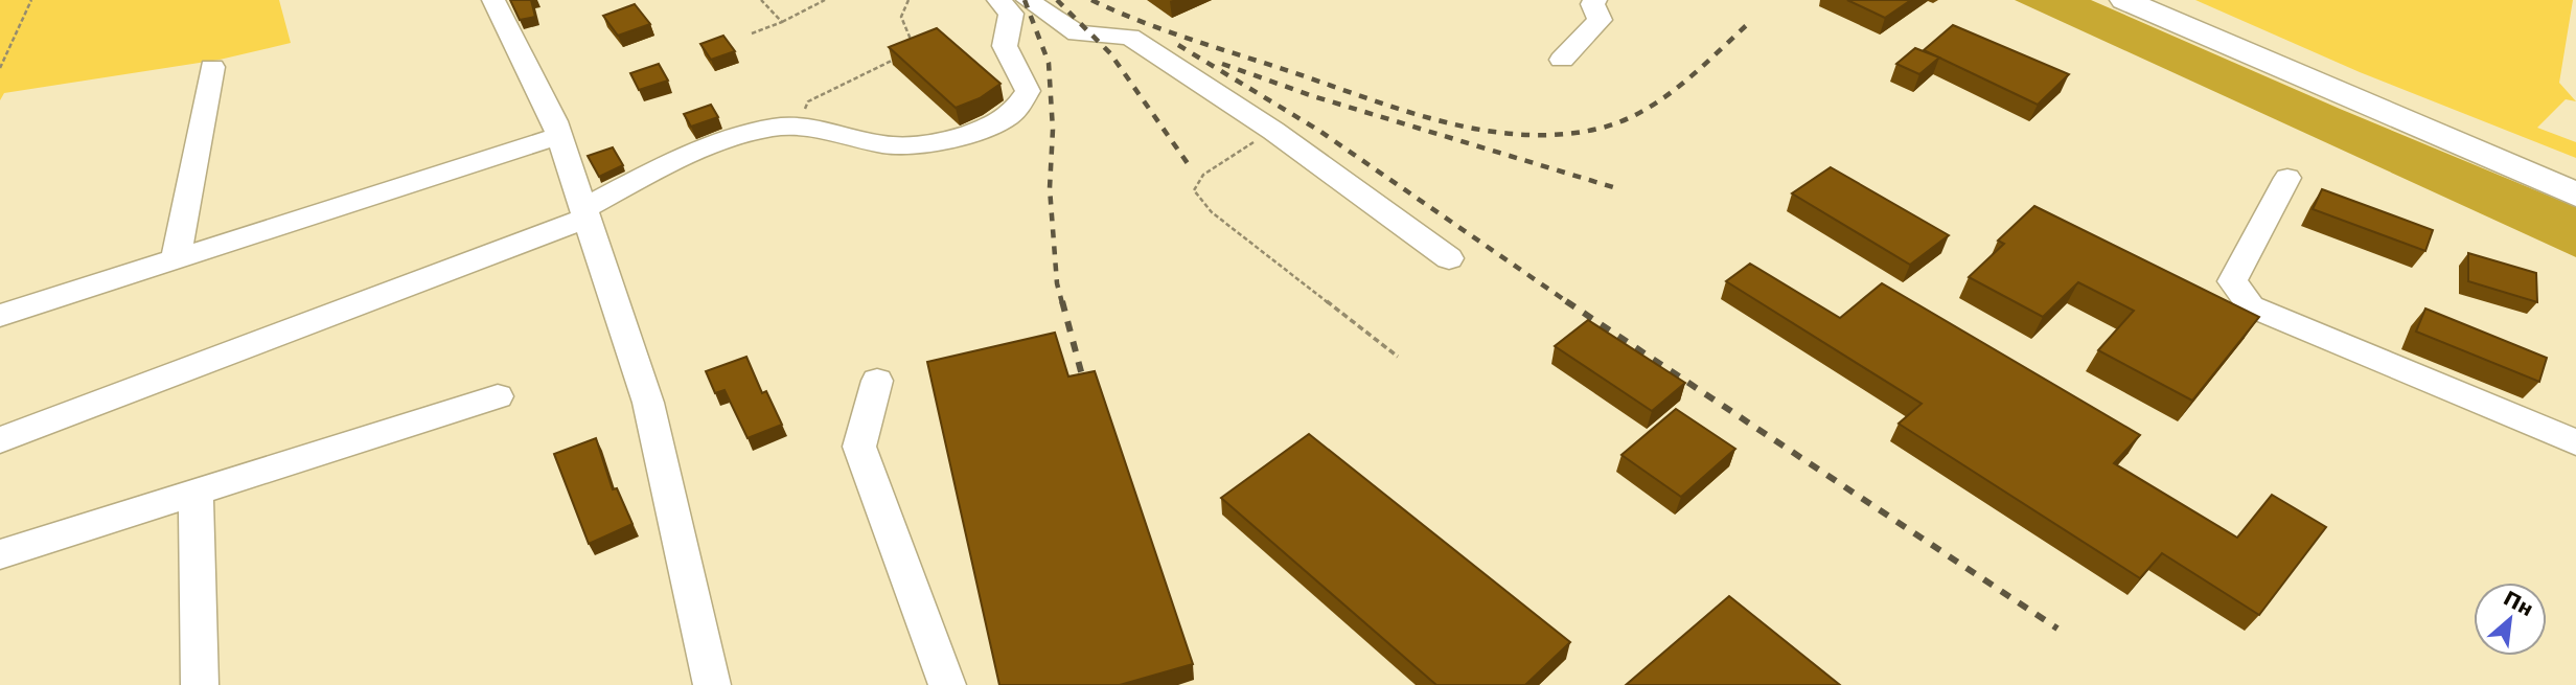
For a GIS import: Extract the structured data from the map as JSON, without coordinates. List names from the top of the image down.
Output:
{
  "north": "top right"
}
